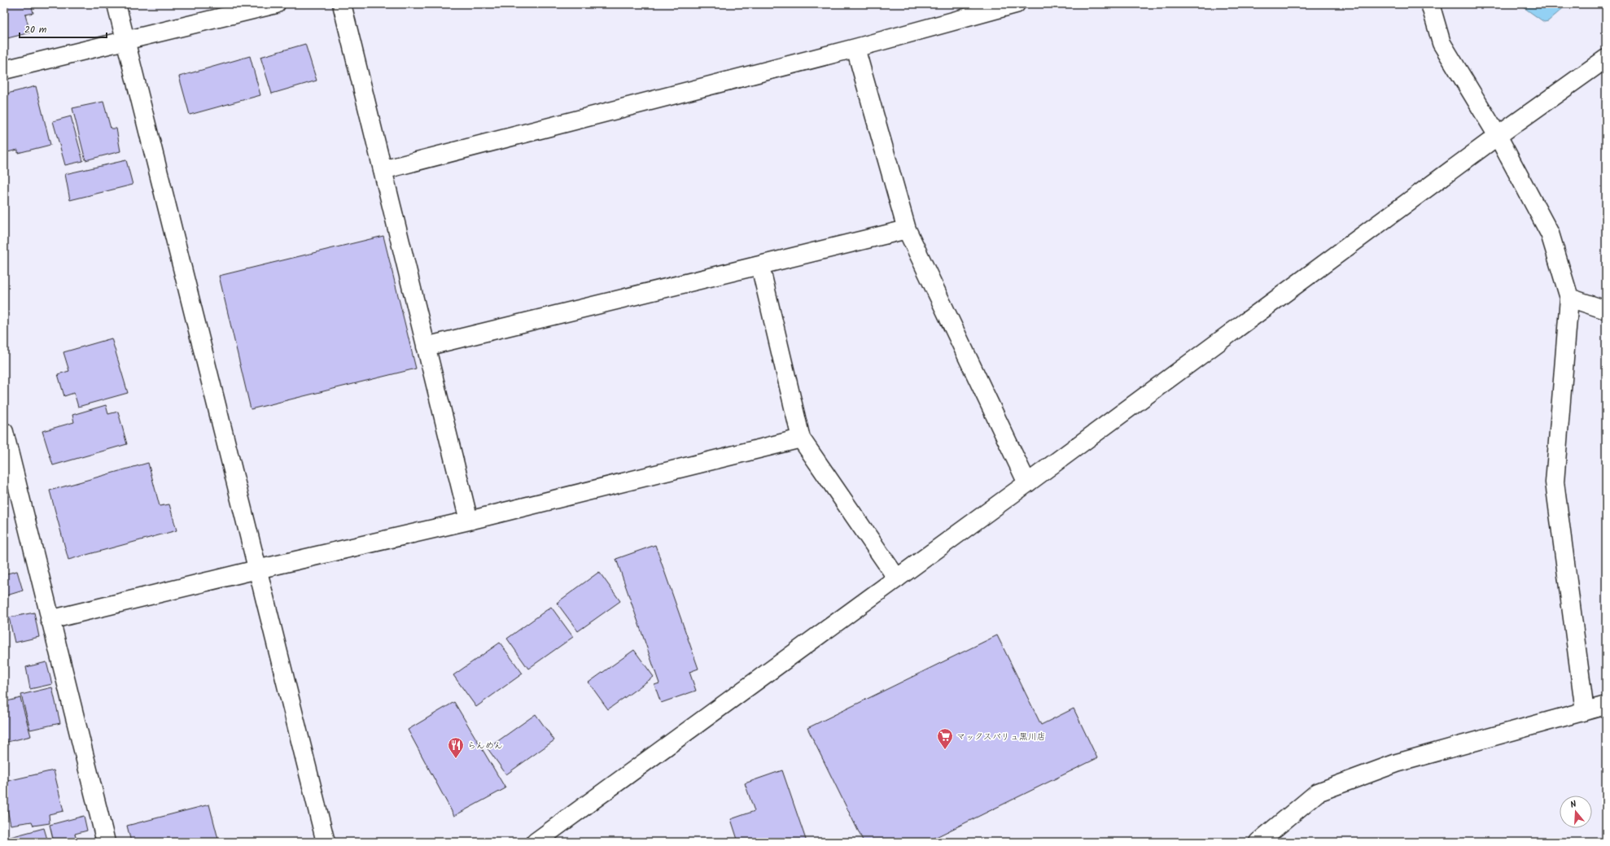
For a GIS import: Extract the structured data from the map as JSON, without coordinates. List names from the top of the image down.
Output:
{
  "places": {
    "supermarket": ["マックスバリュ黒川店"],
    "restaurant": ["らんめん"]
  },
  "scale_bar": "20 m",
  "north": "top"
}
